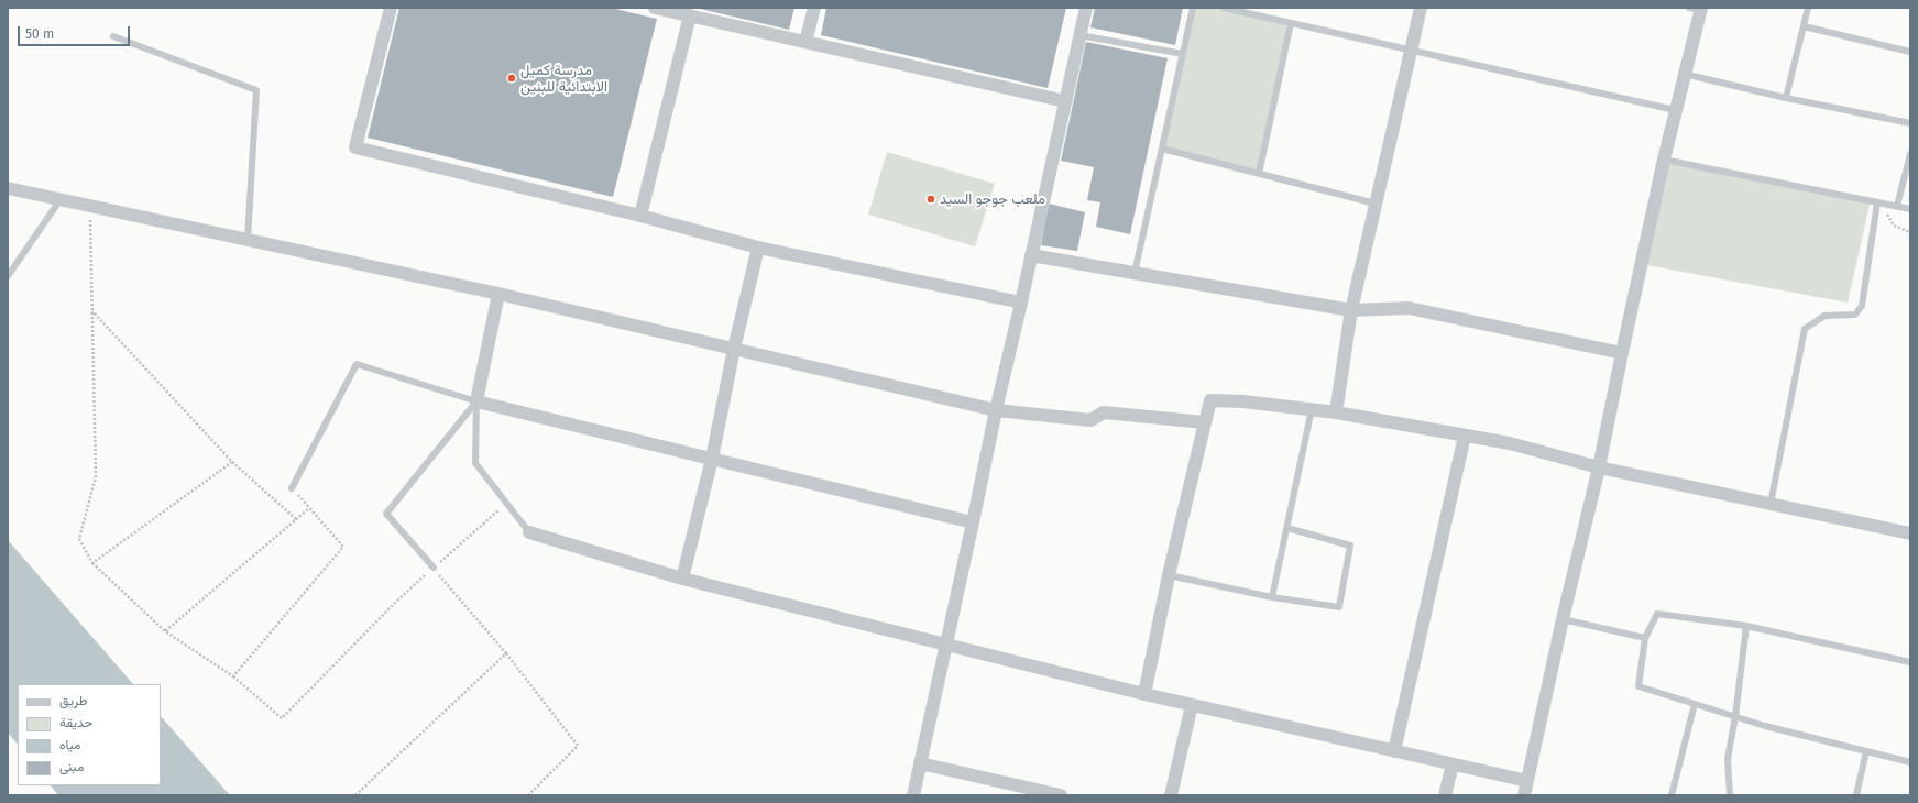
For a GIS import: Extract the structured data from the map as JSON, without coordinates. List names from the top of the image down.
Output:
{
  "places": ["مدرسة كميل الابتدائية للبنين", "ملعب جوجو السيد"],
  "legend": [
    "طريق",
    "حديقة",
    "مياه",
    "مبنى"
  ],
  "scale_bar": "50 m"
}
